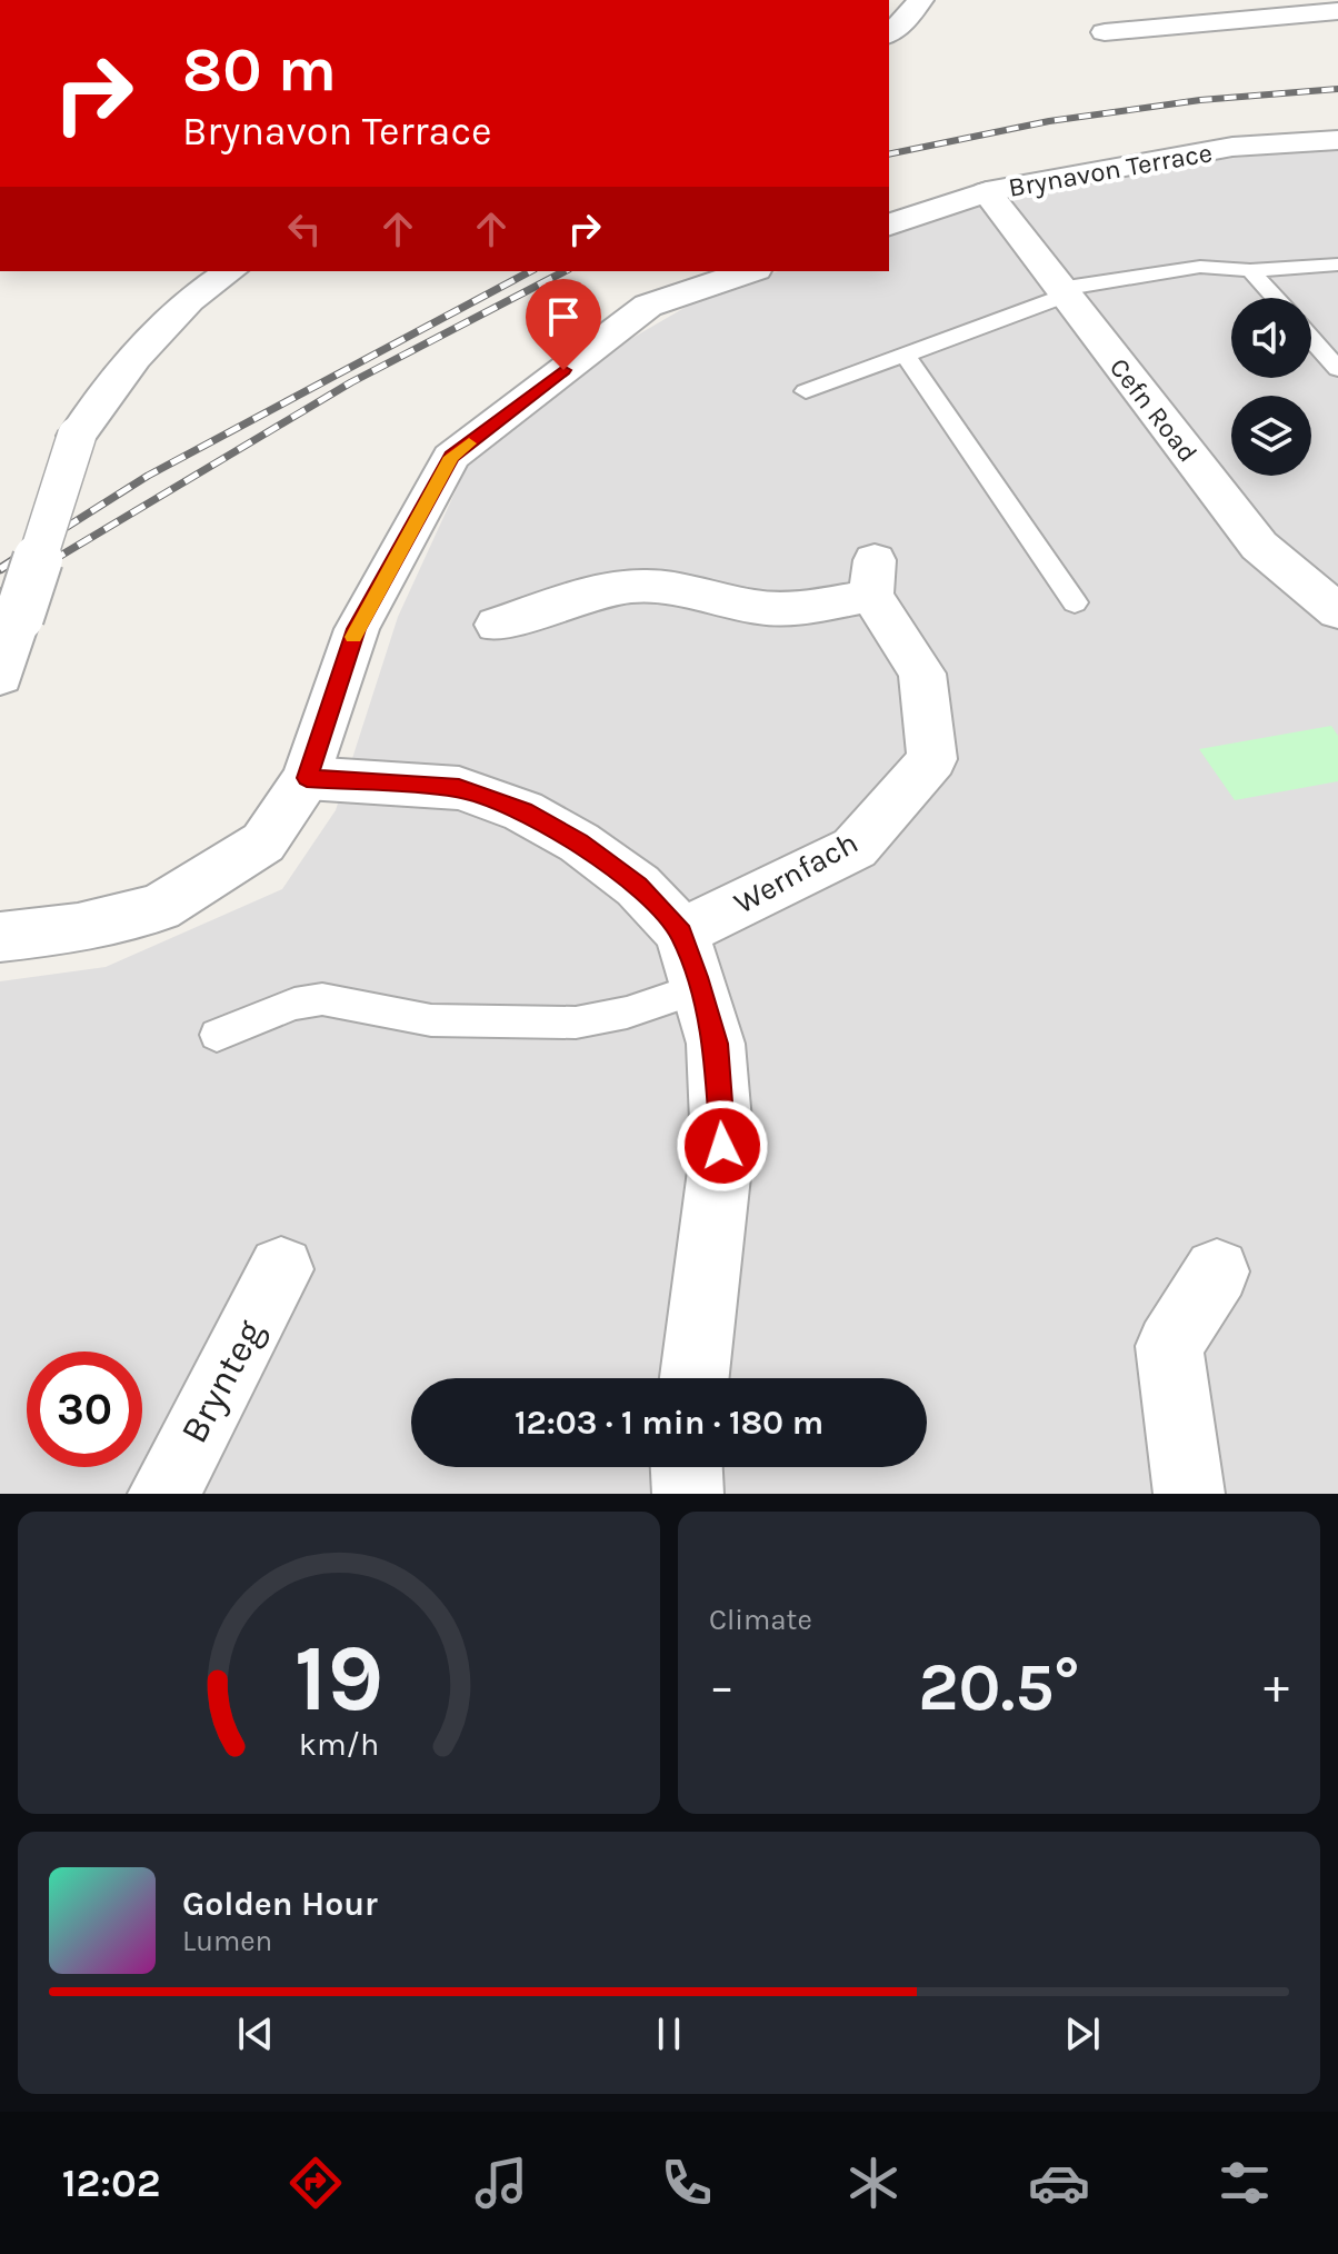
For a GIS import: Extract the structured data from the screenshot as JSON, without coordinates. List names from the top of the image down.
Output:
{
  "streets": {
    "street": [
      "Brynavon Terrace",
      "Cefn Road",
      "Wernfach",
      "Brynteg"
    ]
  },
  "crossings": [
    ["Brynavon Terrace", "Cefn Road"]
  ],
  "page": {
    "turn": ["80 m", "Brynavon Terrace"],
    "limit": "30",
    "trip": "12:03 · 1 min · 180 m",
    "tile": "Climate",
    "heat": ["−", "20.5°", "+"],
    "song": ["Golden Hour", "Lumen"],
    "tabs": "12:02",
    "gauge": ["19", "km/h"]
  }
}
